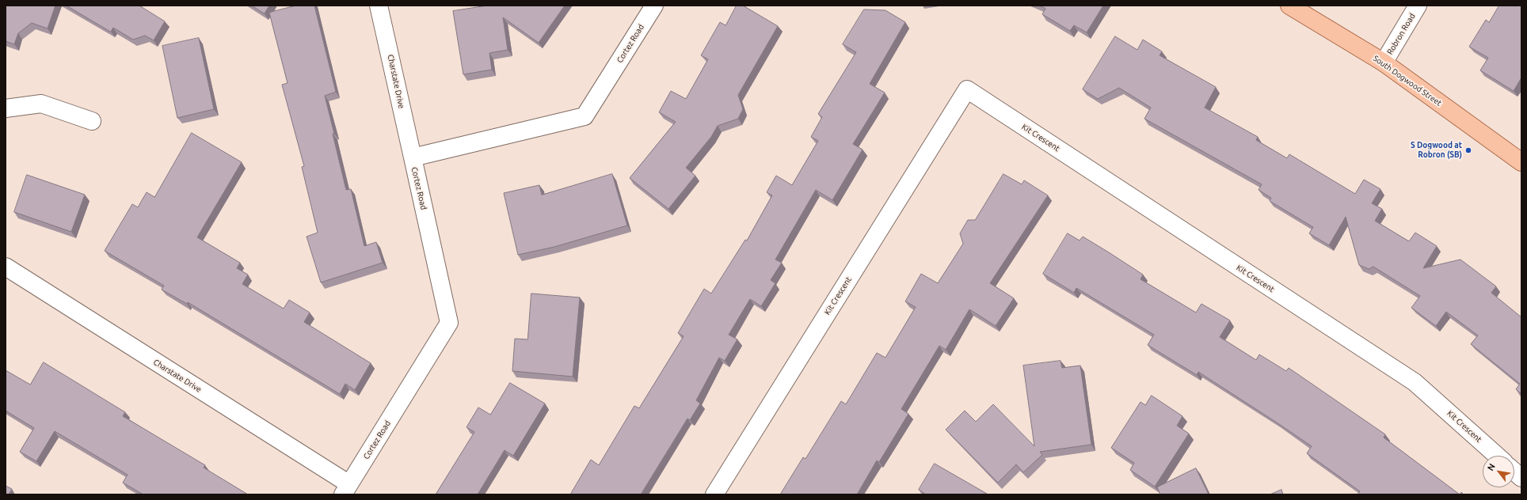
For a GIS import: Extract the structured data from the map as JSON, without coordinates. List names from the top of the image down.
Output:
{
  "streets": {
    "main road": ["South Dogwood Street"],
    "street": [
      "Robron Road",
      "Cortez Road",
      "Charstate Drive",
      "Kit Crescent"
    ]
  },
  "crossings": [
    ["Robron Road", "South Dogwood Street"],
    ["Cortez Road", "Charstate Drive"]
  ],
  "places": ["S Dogwood at Robron (SB)"],
  "north": "top left"
}
